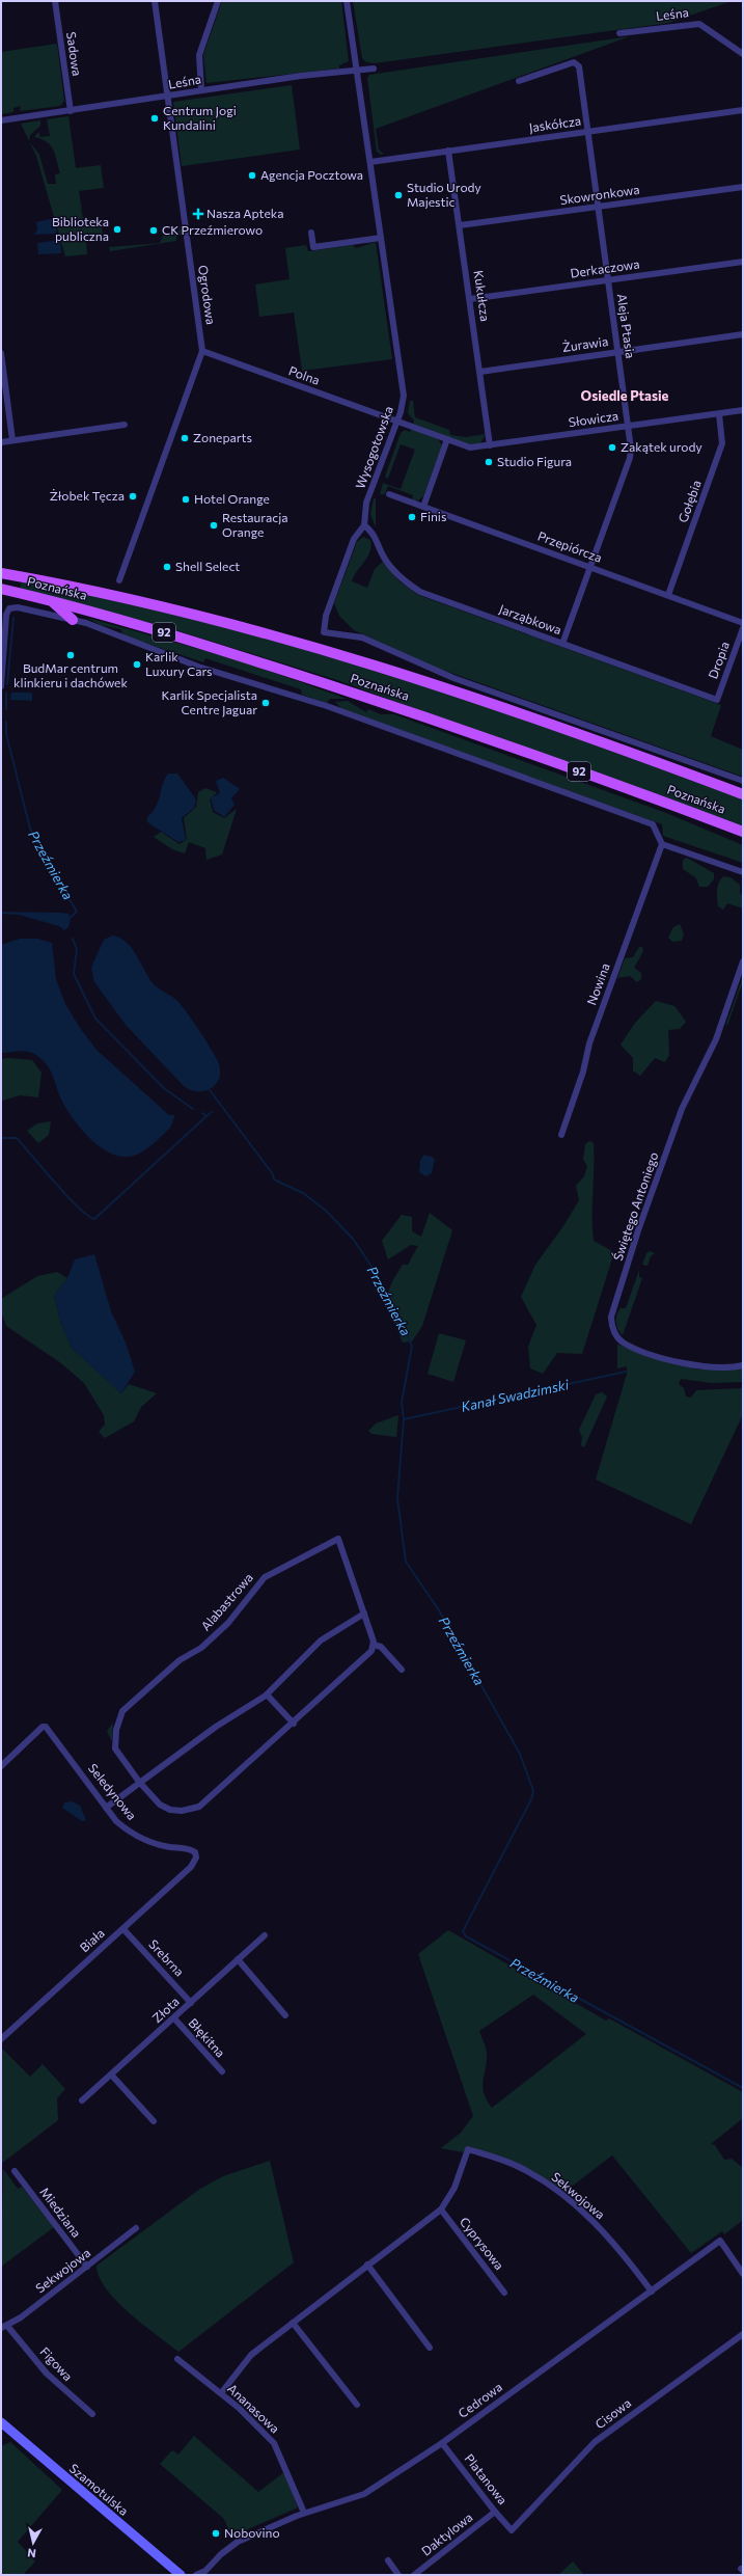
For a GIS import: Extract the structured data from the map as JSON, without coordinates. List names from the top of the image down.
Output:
{
  "streets": {
    "main road": ["Poznańska", "92"],
    "street": [
      "Leśna",
      "Sadowa",
      "Jaskółcza",
      "Skowronkowa",
      "Derkaczowa",
      "Ogrodowa",
      "Kukułcza",
      "Aleja Ptasia",
      "Żurawia",
      "Polna",
      "Słowicza",
      "Wysogotowska",
      "Gołębia",
      "Przepiórcza",
      "Jarząbkowa",
      "Dropia",
      "Nowina",
      "Świętego Antoniego",
      "Alabastrowa",
      "Seledynowa",
      "Biała",
      "Srebrna",
      "Złota",
      "Błękitna",
      "Sekwojowa",
      "Miedziana",
      "Cyprysowa",
      "Figowa",
      "Cedrowa",
      "Ananasowa",
      "Cisowa",
      "Platanowa",
      "Szamotulska",
      "Daktylowa"
    ]
  },
  "crossings": [
    ["Leśna", "Sadowa"],
    ["Leśna", "Ogrodowa"],
    ["Leśna", "Wysogotowska"],
    ["Jaskółcza", "Kukułcza"],
    ["Jaskółcza", "Aleja Ptasia"],
    ["Jaskółcza", "Wysogotowska"],
    ["Skowronkowa", "Kukułcza"],
    ["Skowronkowa", "Aleja Ptasia"],
    ["Derkaczowa", "Kukułcza"],
    ["Derkaczowa", "Aleja Ptasia"],
    ["Ogrodowa", "Polna"],
    ["Kukułcza", "Żurawia"],
    ["Kukułcza", "Słowicza"],
    ["Aleja Ptasia", "Żurawia"],
    ["Aleja Ptasia", "Słowicza"],
    ["Aleja Ptasia", "Przepiórcza"],
    ["Aleja Ptasia", "Jarząbkowa"],
    ["Polna", "Słowicza"],
    ["Polna", "Wysogotowska"],
    ["Słowicza", "Wysogotowska"],
    ["Słowicza", "Gołębia"],
    ["Wysogotowska", "Jarząbkowa"],
    ["Gołębia", "Przepiórcza"],
    ["Jarząbkowa", "Dropia"],
    ["Seledynowa", "Biała"],
    ["Biała", "Srebrna"],
    ["Srebrna", "Złota"],
    ["Złota", "Błękitna"],
    ["Sekwojowa", "Miedziana"],
    ["Sekwojowa", "Cyprysowa"],
    ["Sekwojowa", "Figowa"],
    ["Sekwojowa", "Cedrowa"],
    ["Cedrowa", "Ananasowa"],
    ["Cedrowa", "Platanowa"],
    ["Cisowa", "Platanowa"],
    ["Platanowa", "Daktylowa"]
  ],
  "districts": ["Osiedle Ptasie"],
  "water": ["Przeźmierka", "Kanał Swadzimski"],
  "places": {
    "other": [
      "Centrum Jogi Kundalini",
      "Agencja Pocztowa",
      "Studio Urody Majestic",
      "Biblioteka publiczna",
      "CK Przeźmierowo",
      "Zoneparts",
      "Zakątek urody",
      "Studio Figura",
      "Żłobek Tęcza",
      "Hotel Orange",
      "Finis",
      "Restauracja Orange",
      "Shell Select",
      "BudMar centrum klinkieru i dachówek",
      "Karlik Luxury Cars",
      "Karlik Specjalista Centre Jaguar",
      "Nobovino"
    ],
    "health": ["Nasza Apteka"]
  },
  "north": "bottom"
}
